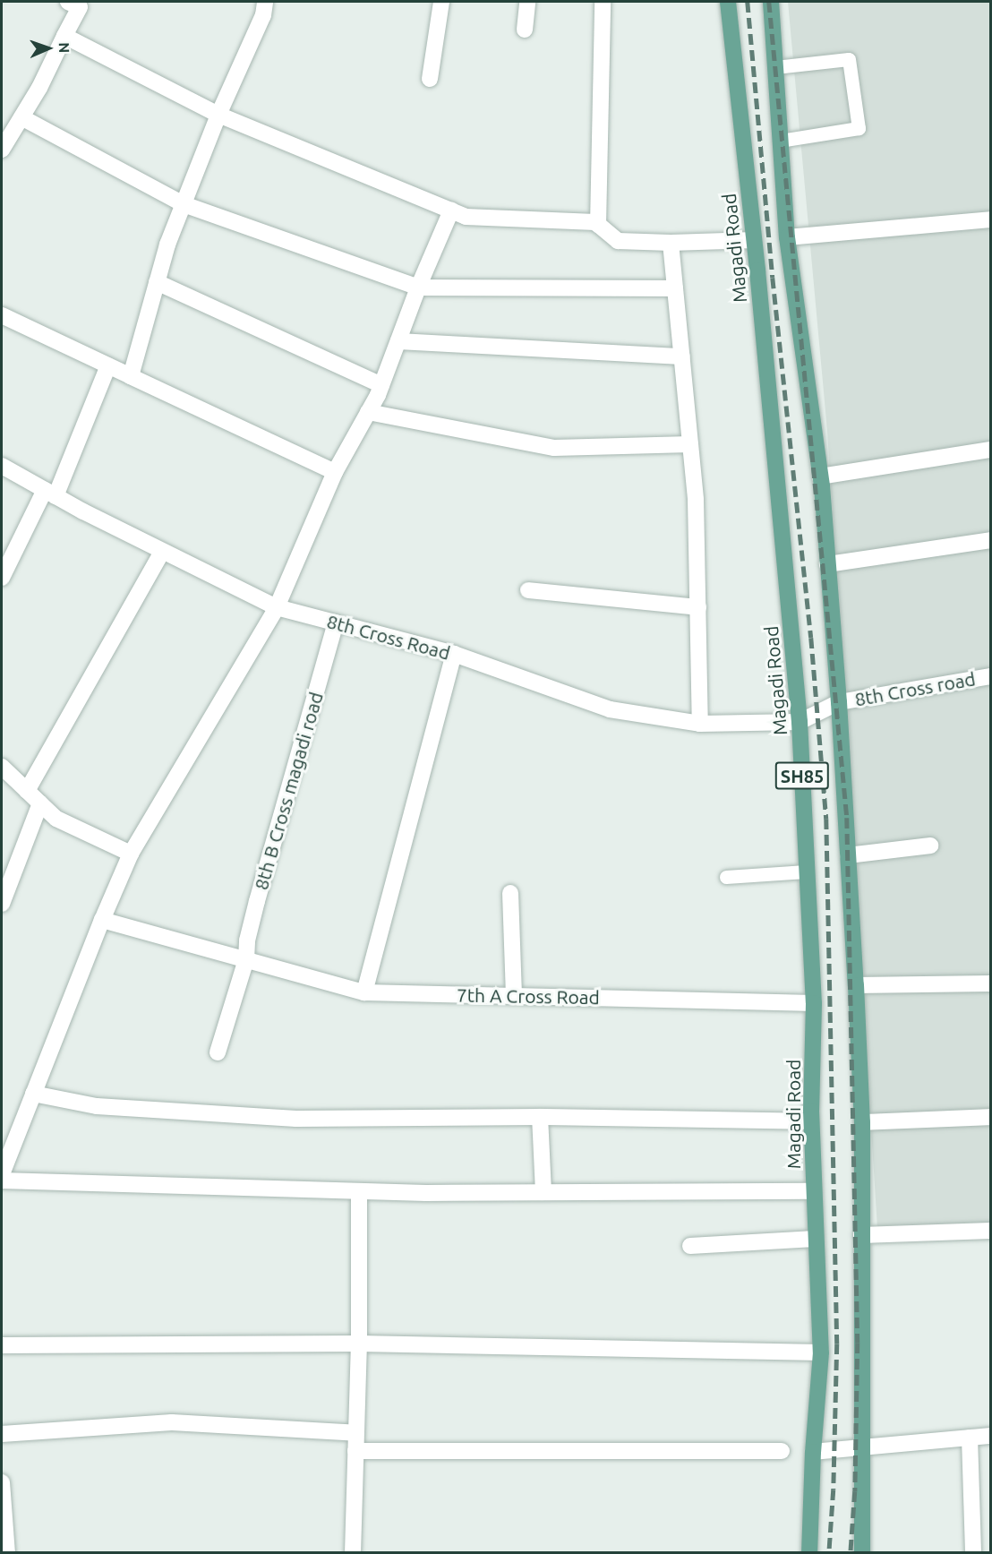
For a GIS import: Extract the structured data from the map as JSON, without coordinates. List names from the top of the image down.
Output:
{
  "streets": {
    "main road": ["Magadi Road", "SH85"],
    "street": [
      "8th Cross Road",
      "8th Cross road",
      "8th B Cross magadi road",
      "7th A Cross Road"
    ]
  },
  "crossings": [
    ["Magadi Road", "8th Cross Road"],
    ["Magadi Road", "8th Cross road"],
    ["Magadi Road", "7th A Cross Road"],
    ["8th Cross Road", "8th Cross road"],
    ["8th Cross Road", "8th B Cross magadi road"],
    ["8th Cross road", "SH85"],
    ["8th B Cross magadi road", "7th A Cross Road"]
  ],
  "north": "right"
}
